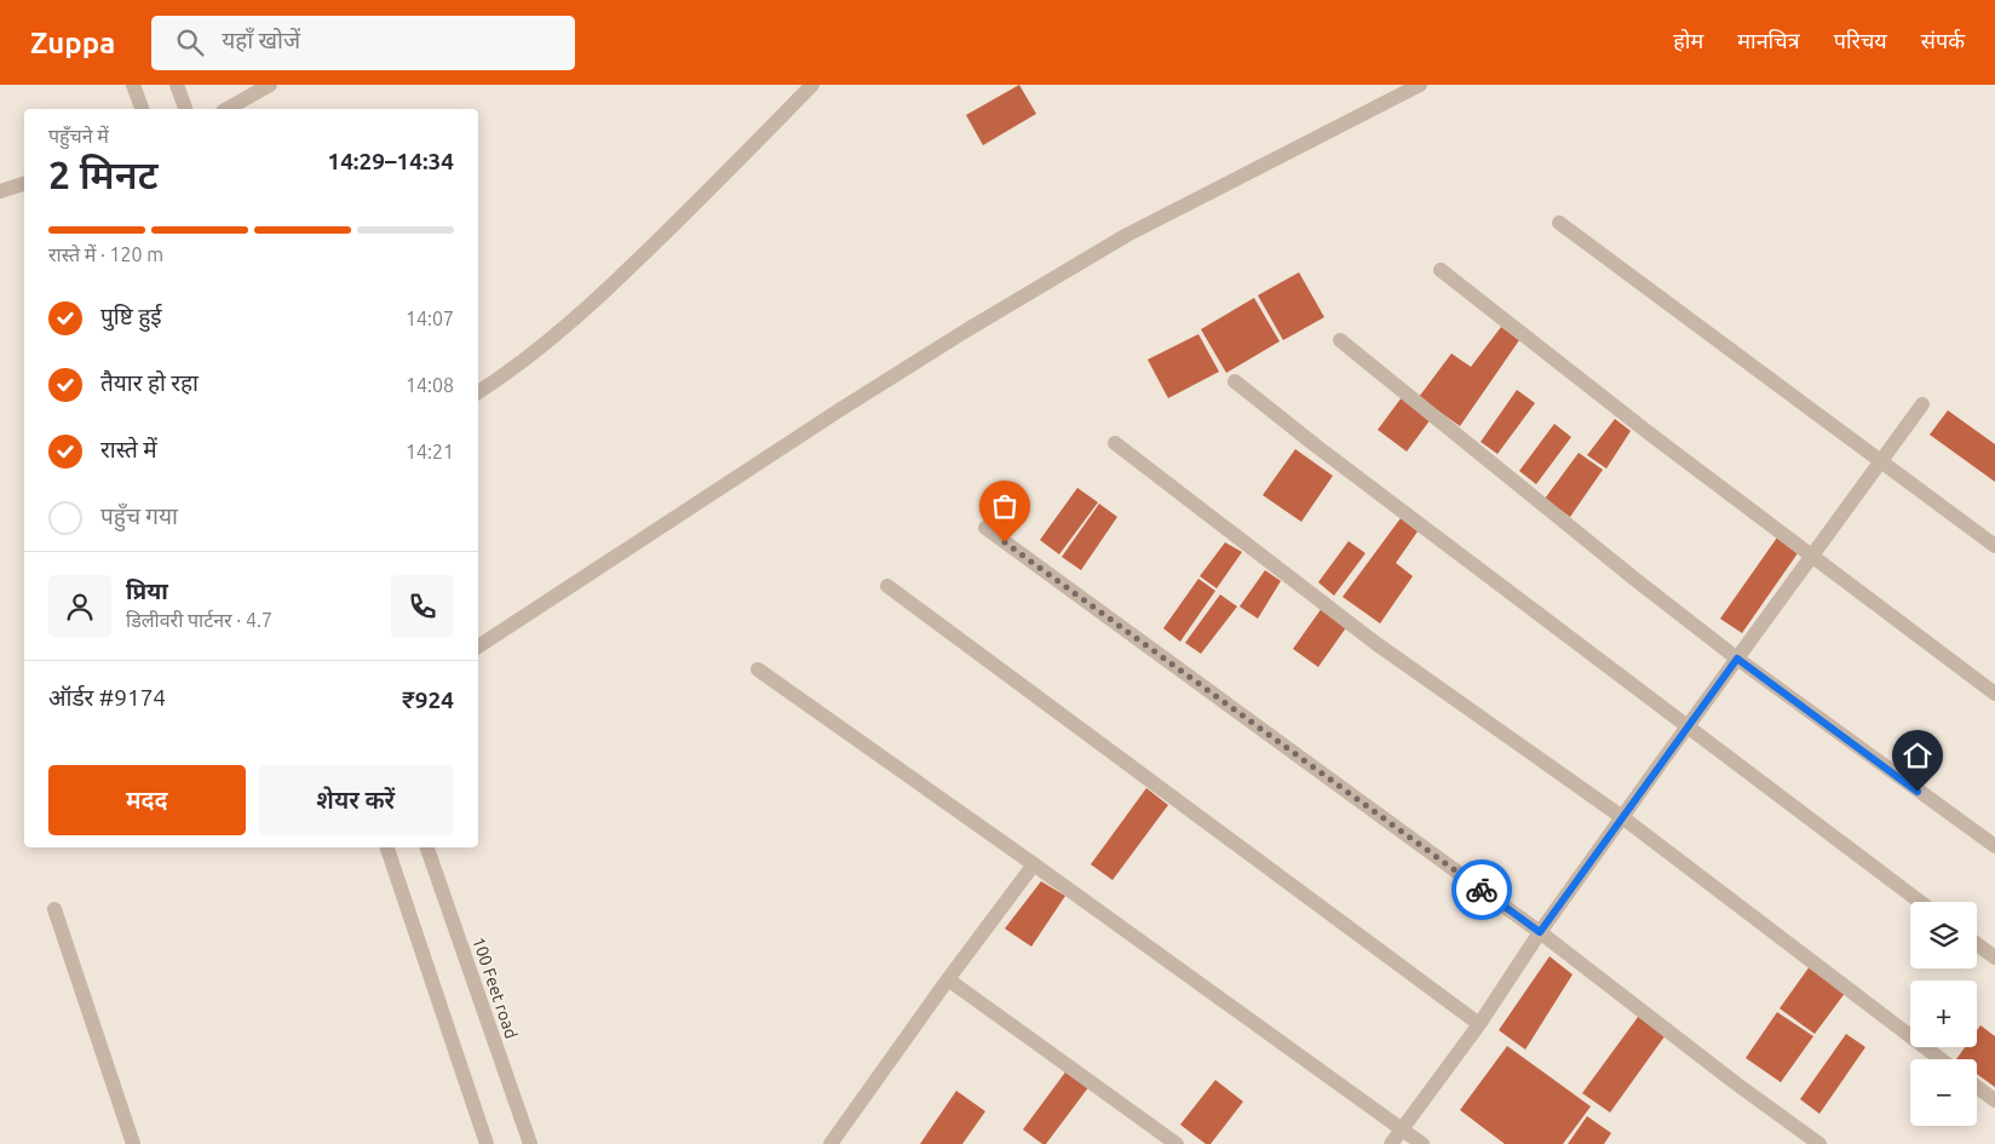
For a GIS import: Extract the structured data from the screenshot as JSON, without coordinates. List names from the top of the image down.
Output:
{
  "streets": {
    "street": ["100 Feet road"]
  },
  "page": {
    "header": "Zuppa",
    "search": "यहाँ खोजें",
    "nav": [
      "होम",
      "मानचित्र",
      "परिचय",
      "संपर्क"
    ],
    "heading": ["2 मिनट", "पहुँचने में", "14:29–14:34"],
    "panel": [
      "प्रिया",
      "डिलीवरी पार्टनर · 4.7",
      "ऑर्डर #9174",
      "₹924"
    ],
    "bar": "रास्ते में · 120 m",
    "list": [
      ["पुष्टि हुई", "14:07"],
      ["तैयार हो रहा", "14:08"],
      ["रास्ते में", "14:21"],
      "पहुँच गया"
    ],
    "buttons": ["मदद", "शेयर करें"],
    "map_buttons": ["+", "−"]
  }
}
